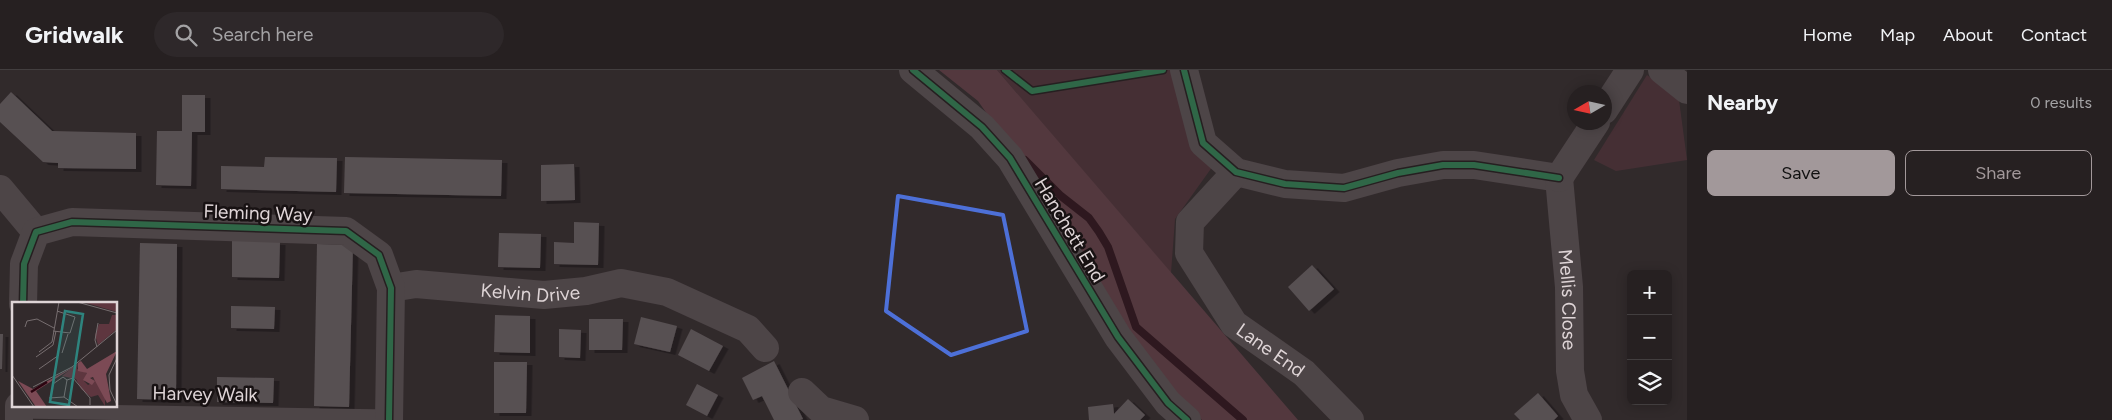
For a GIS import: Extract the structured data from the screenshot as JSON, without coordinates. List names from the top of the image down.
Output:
{
  "streets": {
    "street": [
      "Fleming Way",
      "Hanchett End",
      "Kelvin Drive",
      "Mellis Close",
      "Lane End"
    ],
    "lane": ["Harvey Walk"]
  },
  "crossings": [
    ["Fleming Way", "Kelvin Drive"],
    ["Fleming Way", "Harvey Walk"]
  ],
  "north": "left",
  "page": {
    "header": "Gridwalk",
    "search": "Search here",
    "nav": [
      "Home",
      "Map",
      "About",
      "Contact"
    ],
    "heading": ["Nearby", "0 results"],
    "buttons": ["Save", "Share"],
    "map_buttons": ["+", "−"]
  }
}
